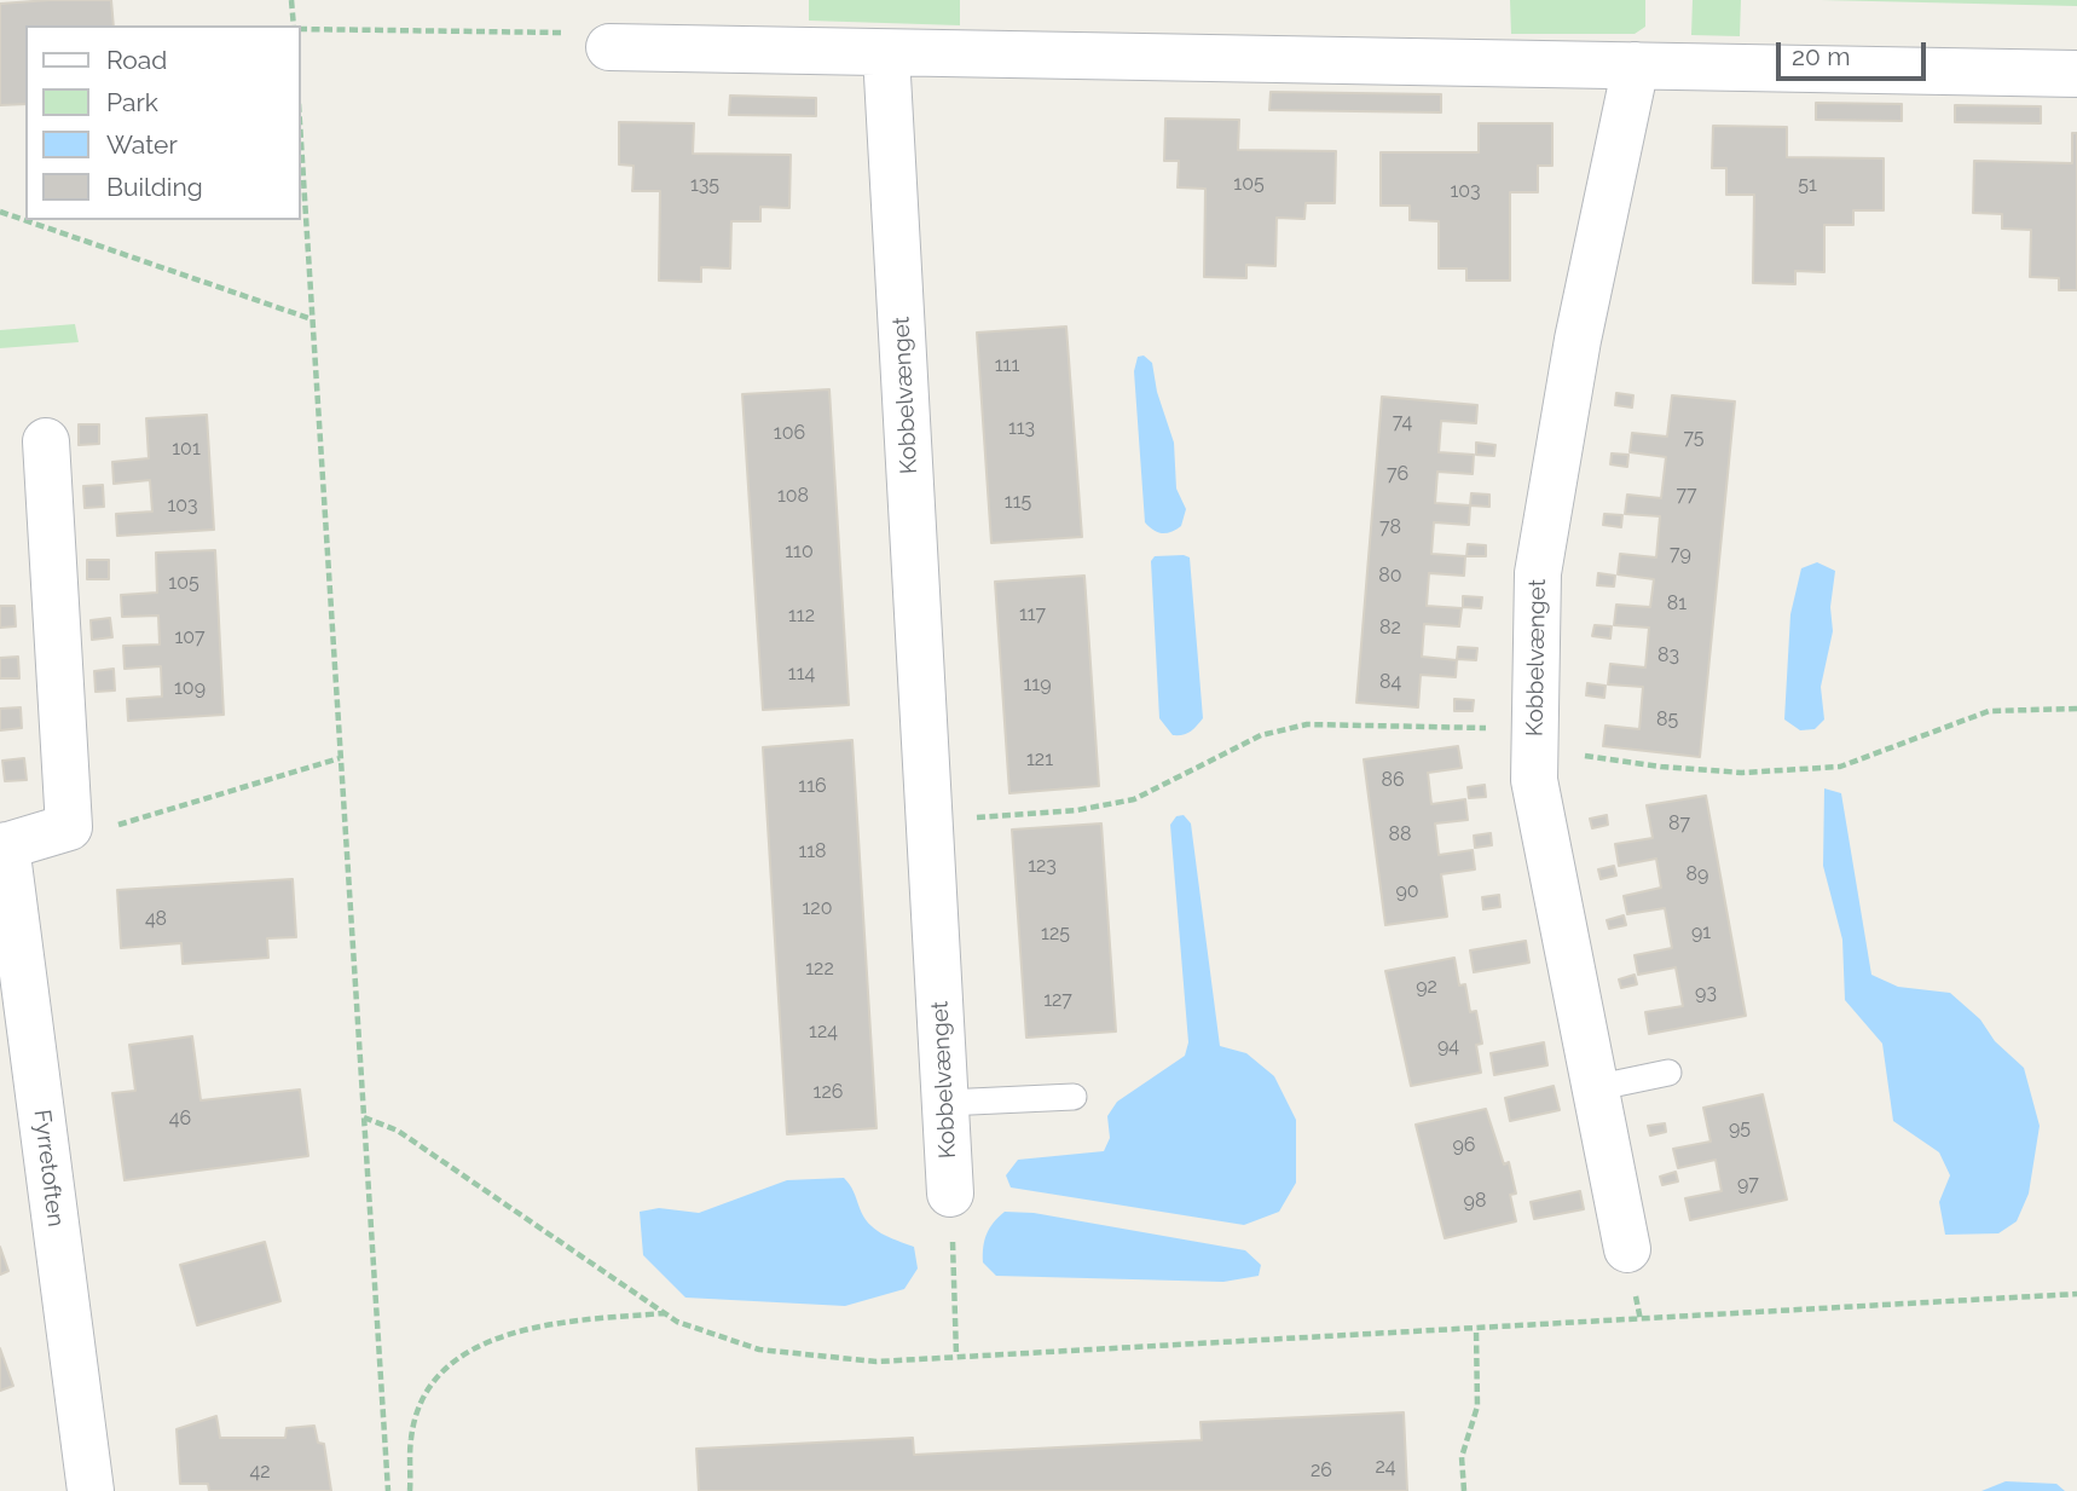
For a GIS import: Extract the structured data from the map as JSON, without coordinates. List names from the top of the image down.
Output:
{
  "streets": {
    "street": ["Kobbelvænget", "Fyrretoften"]
  },
  "house_numbers": [
    "105",
    "135",
    "51",
    "103",
    "111",
    "74",
    "113",
    "106",
    "75",
    "101",
    "76",
    "77",
    "108",
    "115",
    "103",
    "78",
    "110",
    "79",
    "80",
    "105",
    "81",
    "117",
    "112",
    "82",
    "107",
    "83",
    "114",
    "84",
    "119",
    "109",
    "85",
    "121",
    "86",
    "116",
    "87",
    "88",
    "118",
    "123",
    "89",
    "90",
    "120",
    "48",
    "91",
    "125",
    "122",
    "92",
    "93",
    "127",
    "124",
    "94",
    "126",
    "46",
    "95",
    "96",
    "97",
    "98",
    "24",
    "26",
    "42"
  ],
  "legend": [
    "Road",
    "Park",
    "Water",
    "Building"
  ],
  "scale_bar": "20 m"
}
